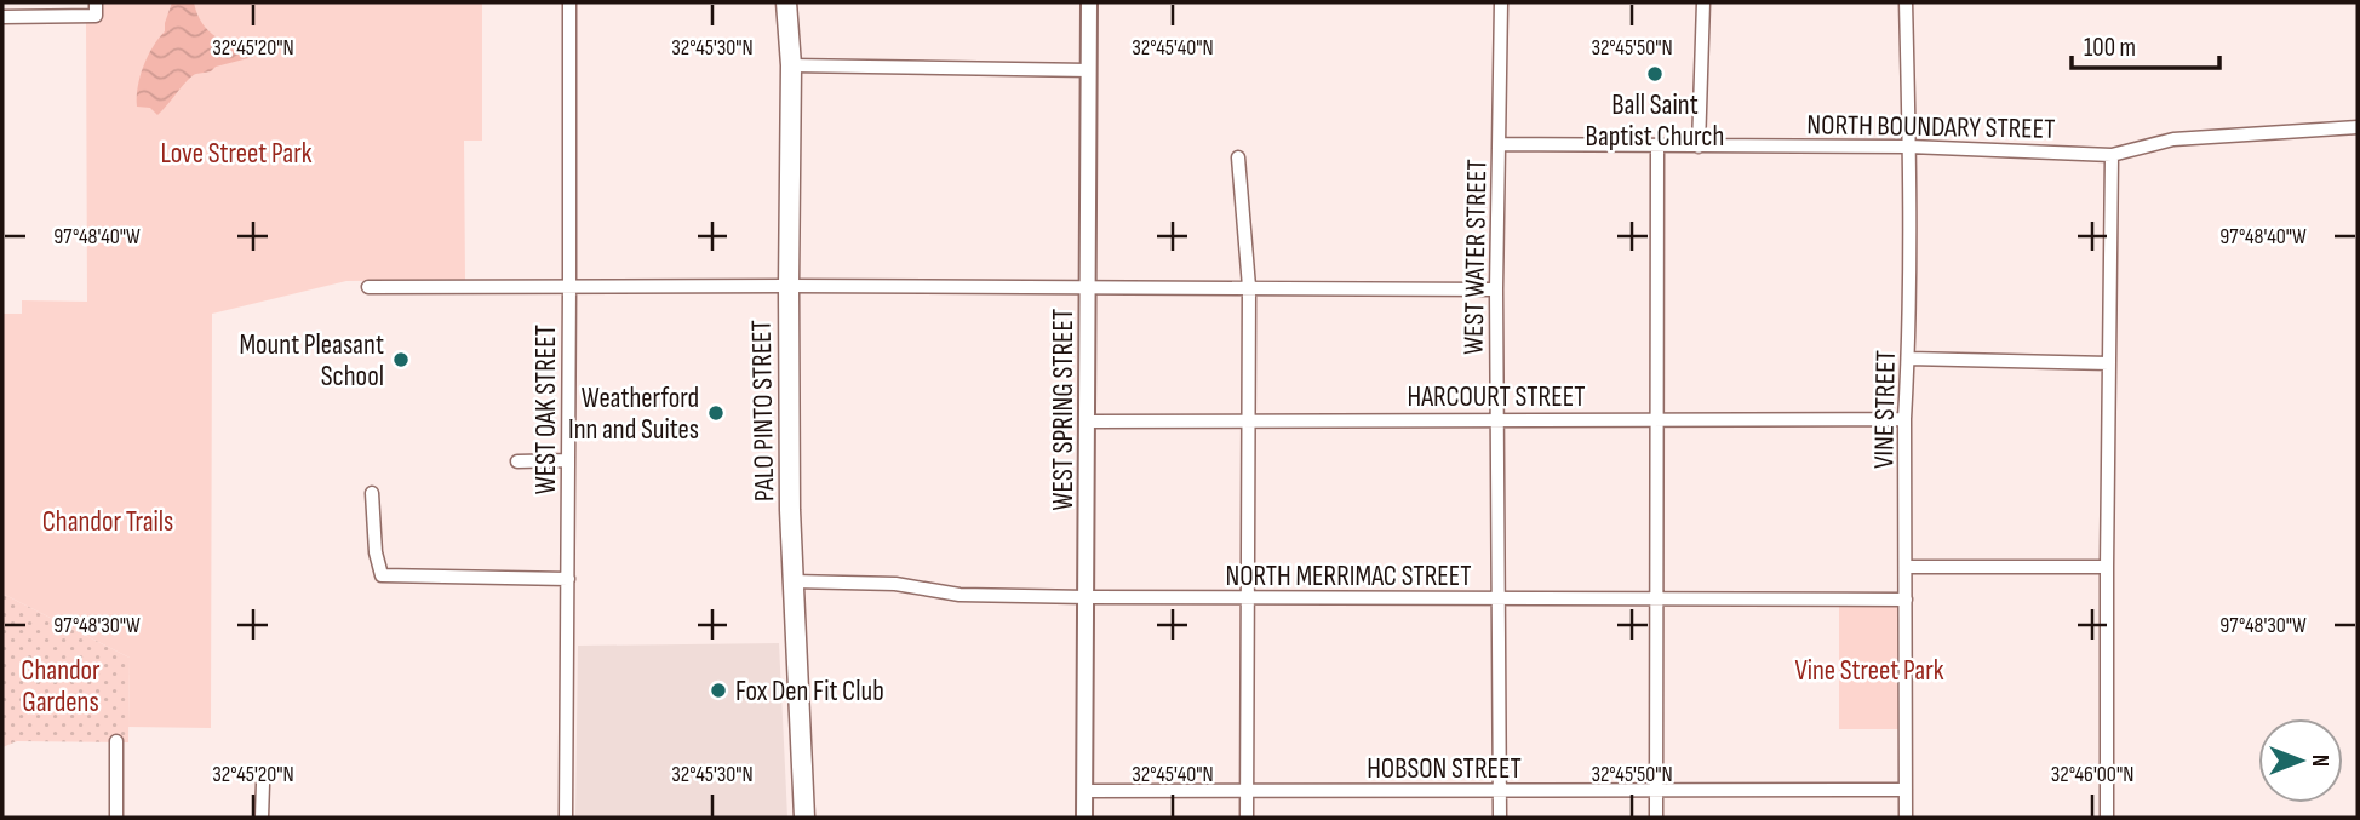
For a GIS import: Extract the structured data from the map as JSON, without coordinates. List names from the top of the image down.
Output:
{
  "streets": {
    "main road": ["PALO PINTO STREET"],
    "street": [
      "NORTH BOUNDARY STREET",
      "WEST WATER STREET",
      "HARCOURT STREET",
      "WEST OAK STREET",
      "WEST SPRING STREET",
      "VINE STREET",
      "NORTH MERRIMAC STREET",
      "HOBSON STREET"
    ]
  },
  "crossings": [
    ["NORTH BOUNDARY STREET", "WEST WATER STREET"],
    ["NORTH BOUNDARY STREET", "VINE STREET"],
    ["WEST WATER STREET", "HARCOURT STREET"],
    ["WEST WATER STREET", "NORTH MERRIMAC STREET"],
    ["WEST WATER STREET", "HOBSON STREET"],
    ["HARCOURT STREET", "WEST SPRING STREET"],
    ["HARCOURT STREET", "VINE STREET"],
    ["WEST SPRING STREET", "NORTH MERRIMAC STREET"],
    ["WEST SPRING STREET", "HOBSON STREET"],
    ["VINE STREET", "NORTH MERRIMAC STREET"],
    ["VINE STREET", "HOBSON STREET"],
    ["PALO PINTO STREET", "NORTH MERRIMAC STREET"]
  ],
  "parks": [
    "Love Street Park",
    "Chandor Trails",
    "Chandor Gardens",
    "Vine Street Park"
  ],
  "places": [
    "Ball Saint Baptist Church",
    "Mount Pleasant School",
    "Weatherford Inn and Suites",
    "Fox Den Fit Club"
  ],
  "scale_bar": "100 m",
  "north": "right",
  "coordinates": [
    "32°45'20\"N",
    "32°45'30\"N",
    "32°45'40\"N",
    "32°45'50\"N",
    "97°48'40\"W",
    "97°48'30\"W",
    "32°46'00\"N"
  ]
}
